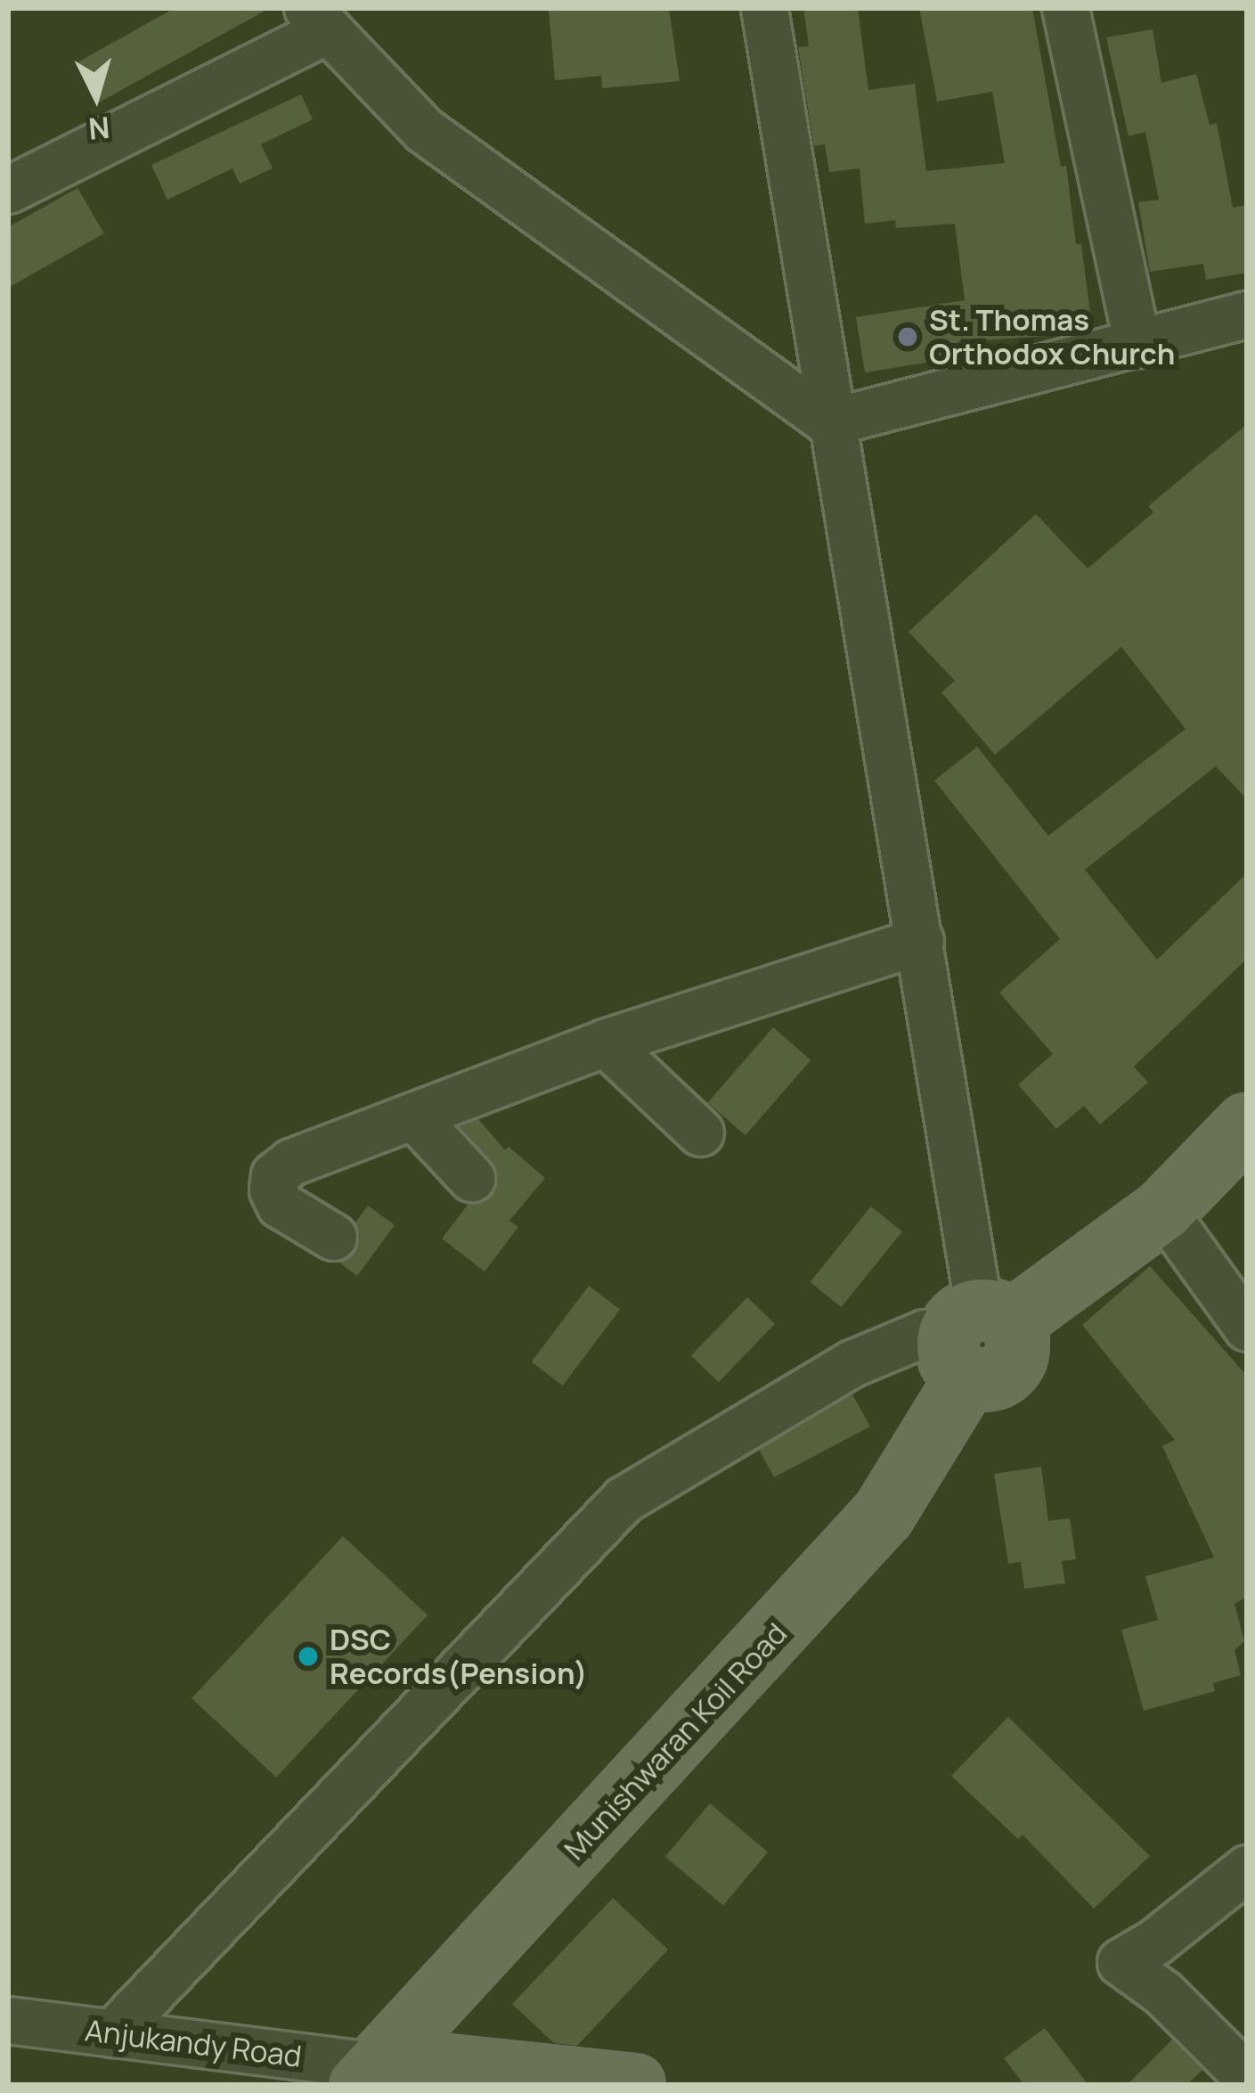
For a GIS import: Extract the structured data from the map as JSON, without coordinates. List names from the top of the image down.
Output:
{
  "streets": {
    "main road": ["Munishwaran Koil Road"],
    "street": ["Anjukandy Road"]
  },
  "crossings": [
    ["Munishwaran Koil Road", "Anjukandy Road"]
  ],
  "places": ["St. Thomas Orthodox Church", "DSC Records(Pension)"],
  "north": "bottom"
}
